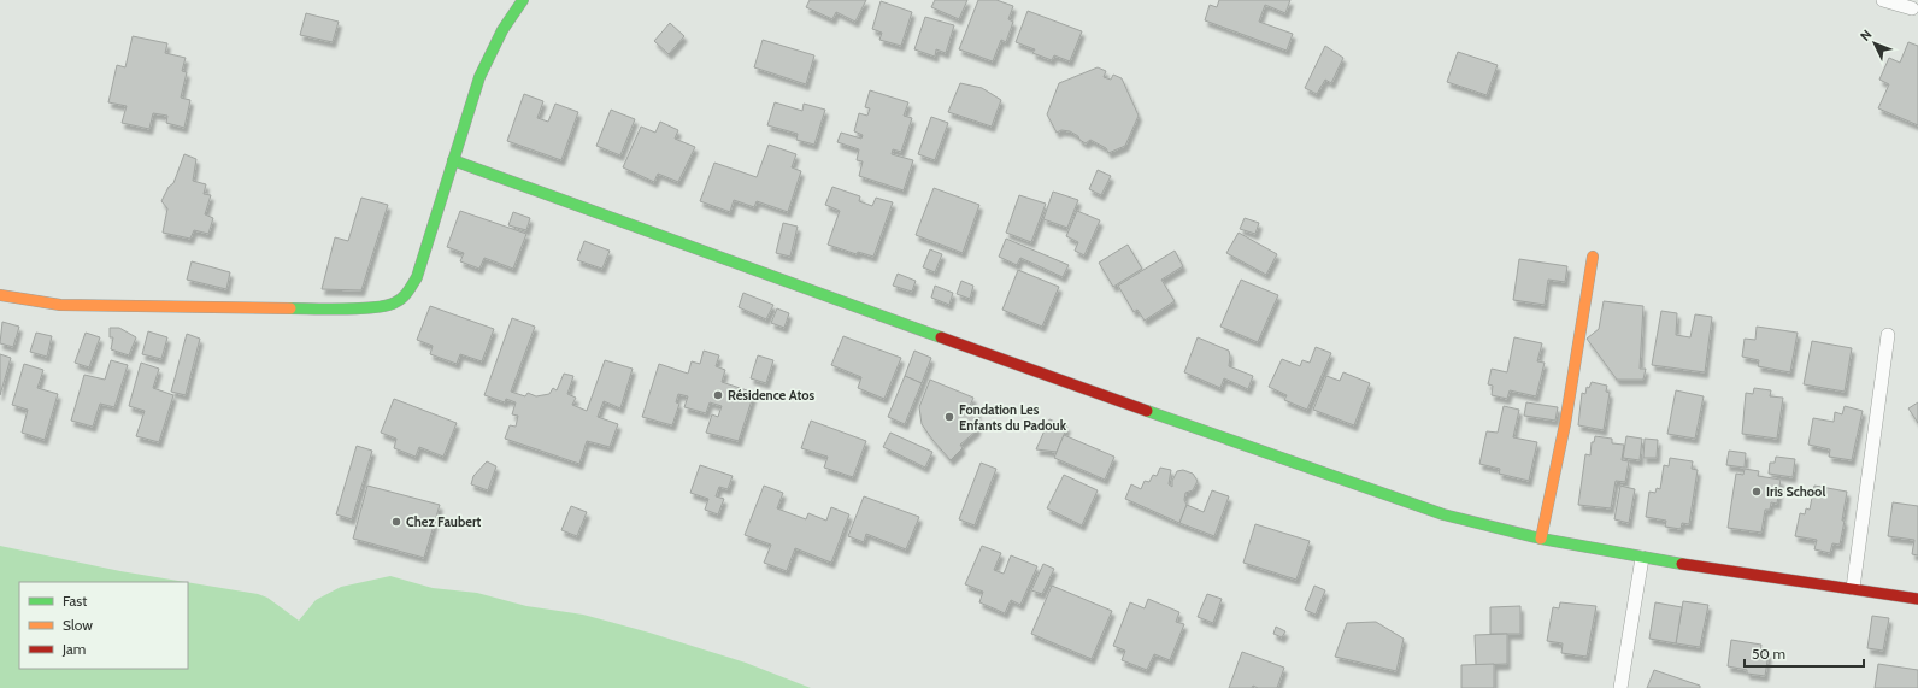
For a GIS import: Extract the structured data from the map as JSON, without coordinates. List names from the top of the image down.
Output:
{
  "places": [
    "Résidence Atos",
    "Fondation Les Enfants du Padouk",
    "Iris School",
    "Chez Faubert"
  ],
  "legend": ["Fast", "Slow", "Jam"],
  "scale_bar": "50 m",
  "north": "top left"
}
